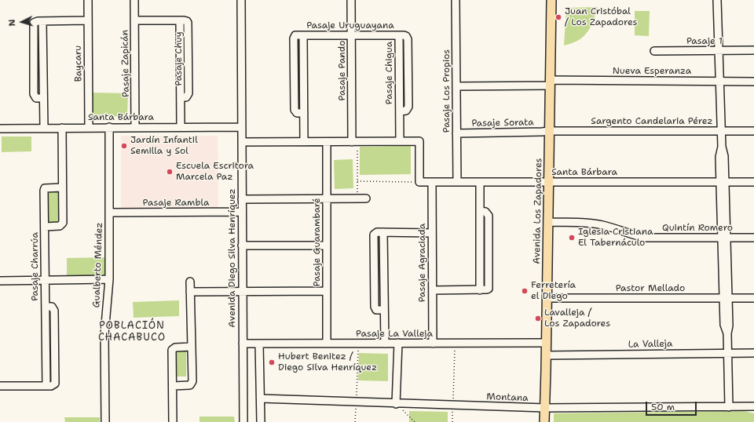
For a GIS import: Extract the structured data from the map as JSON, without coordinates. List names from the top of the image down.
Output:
{
  "streets": {
    "main road": ["Avenida Los Zapadores"],
    "street": [
      "Pasaje Uruguayana",
      "Pasaje 1",
      "Pasaje Chuy",
      "Baycaru",
      "Pasaje Zapicán",
      "Pasaje Pando",
      "Nueva Esperanza",
      "Pasaje Chigua",
      "Pasaje Los Propios",
      "Santa Bárbara",
      "Sargento Candelaria Pérez",
      "Pasaje Sorata",
      "Pasaje Rambla",
      "Quintín Romero",
      "Pasaje Guarambaré",
      "Avenida Diego Silva Henríquez",
      "Pasaje Agraciada",
      "Gualberto Méndez",
      "Pasaje Charrúa",
      "Pastor Mellado",
      "Pasaje La Valleja",
      "La Valleja",
      "Montana"
    ]
  },
  "crossings": [
    ["Pasaje Uruguayana", "Pasaje Pando"],
    ["Pasaje Uruguayana", "Pasaje Chigua"],
    ["Pasaje Chuy", "Pasaje Zapicán"],
    ["Pasaje Chuy", "Santa Bárbara"],
    ["Baycaru", "Santa Bárbara"],
    ["Pasaje Zapicán", "Santa Bárbara"],
    ["Nueva Esperanza", "Pasaje Los Propios"],
    ["Nueva Esperanza", "Avenida Los Zapadores"],
    ["Pasaje Los Propios", "Santa Bárbara"],
    ["Pasaje Los Propios", "Pasaje Sorata"],
    ["Santa Bárbara", "Avenida Los Zapadores"],
    ["Santa Bárbara", "Avenida Diego Silva Henríquez"],
    ["Santa Bárbara", "Pasaje Agraciada"],
    ["Santa Bárbara", "Gualberto Méndez"],
    ["Santa Bárbara", "Pasaje Charrúa"],
    ["Sargento Candelaria Pérez", "Pasaje Sorata"],
    ["Sargento Candelaria Pérez", "Avenida Los Zapadores"],
    ["Pasaje Sorata", "Avenida Los Zapadores"],
    ["Pasaje Rambla", "Avenida Diego Silva Henríquez"],
    ["Pasaje Rambla", "Gualberto Méndez"],
    ["Avenida Los Zapadores", "Quintín Romero"],
    ["Avenida Los Zapadores", "Pastor Mellado"],
    ["Avenida Los Zapadores", "Pasaje La Valleja"],
    ["Avenida Los Zapadores", "La Valleja"],
    ["Avenida Los Zapadores", "Montana"],
    ["Pasaje Guarambaré", "Pasaje La Valleja"],
    ["Avenida Diego Silva Henríquez", "Pasaje La Valleja"],
    ["Pasaje Agraciada", "Pasaje La Valleja"]
  ],
  "districts": ["POBLACIÓN CHACABUCO"],
  "places": [
    "Juan Cristóbal / Los Zapadores",
    "Jardín Infantil Semilla y Sol",
    "Escuela Escritora Marcela Paz",
    "Iglesia Cristiana El Tabernáculo",
    "Ferretería el Diego",
    "Lavalleja / Los Zapadores",
    "Hubert Benitez / Diego Silva Henríquez"
  ],
  "scale_bar": "50 m",
  "north": "left"
}
